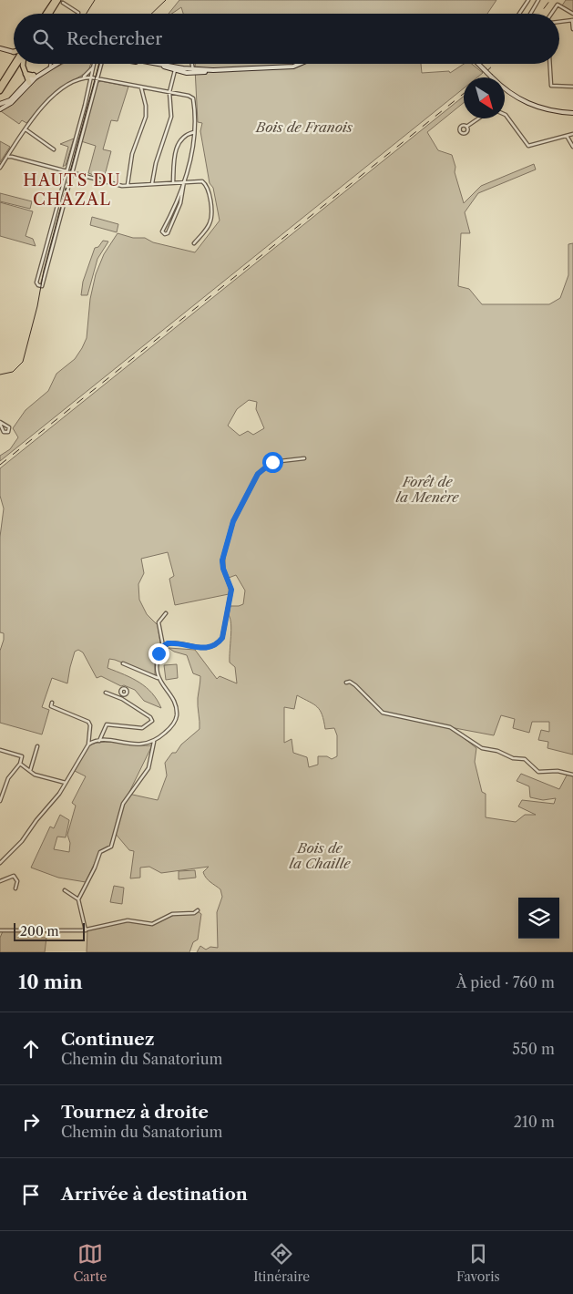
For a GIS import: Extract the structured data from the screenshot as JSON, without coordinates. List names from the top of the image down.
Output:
{
  "districts": ["HAUTS DU CHAZAL"],
  "parks": ["Bois de Franois", "Forêt de la Menère", "Bois de la Chaille"],
  "scale_bar": "200 m",
  "north": "bottom right",
  "page": {
    "search": "Rechercher",
    "scale": "200 m",
    "heading": ["10 min", "À pied · 760 m"],
    "list": [
      ["Continuez", "Chemin du Sanatorium", "550 m"],
      ["Tournez à droite", "Chemin du Sanatorium", "210 m"],
      "Arrivée à destination"
    ],
    "nav": ["Carte", "Itinéraire", "Favoris"]
  }
}
